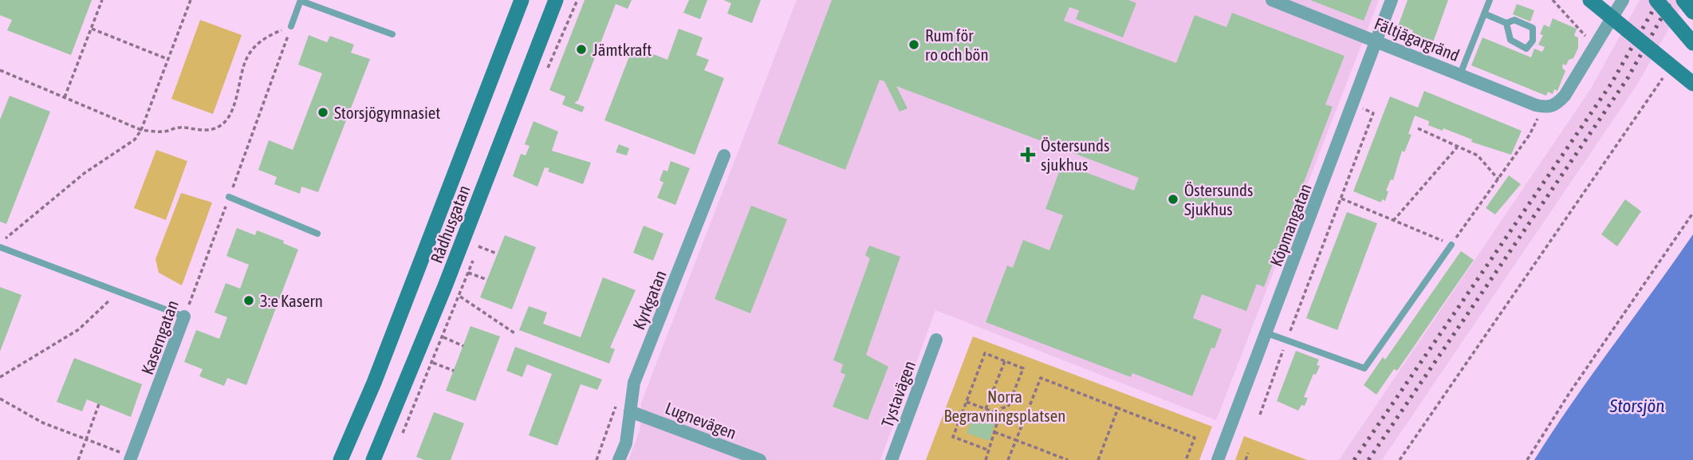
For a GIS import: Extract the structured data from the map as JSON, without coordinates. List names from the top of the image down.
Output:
{
  "streets": {
    "main road": ["Rådhusgatan"],
    "street": [
      "Fältjägargränd",
      "Köpmangatan",
      "Kyrkgatan",
      "Kaserngatan",
      "Tystavägen",
      "Lugnevägen"
    ]
  },
  "crossings": [
    ["Fältjägargränd", "Köpmangatan"],
    ["Kyrkgatan", "Lugnevägen"]
  ],
  "water": ["Storsjön"],
  "parks": ["Norra Begravningsplatsen"],
  "places": {
    "other": [
      "Rum för ro och bön",
      "Jämtkraft",
      "Storsjögymnasiet",
      "Östersunds Sjukhus",
      "3:e Kasern"
    ],
    "health": ["Östersunds sjukhus"]
  }
}
